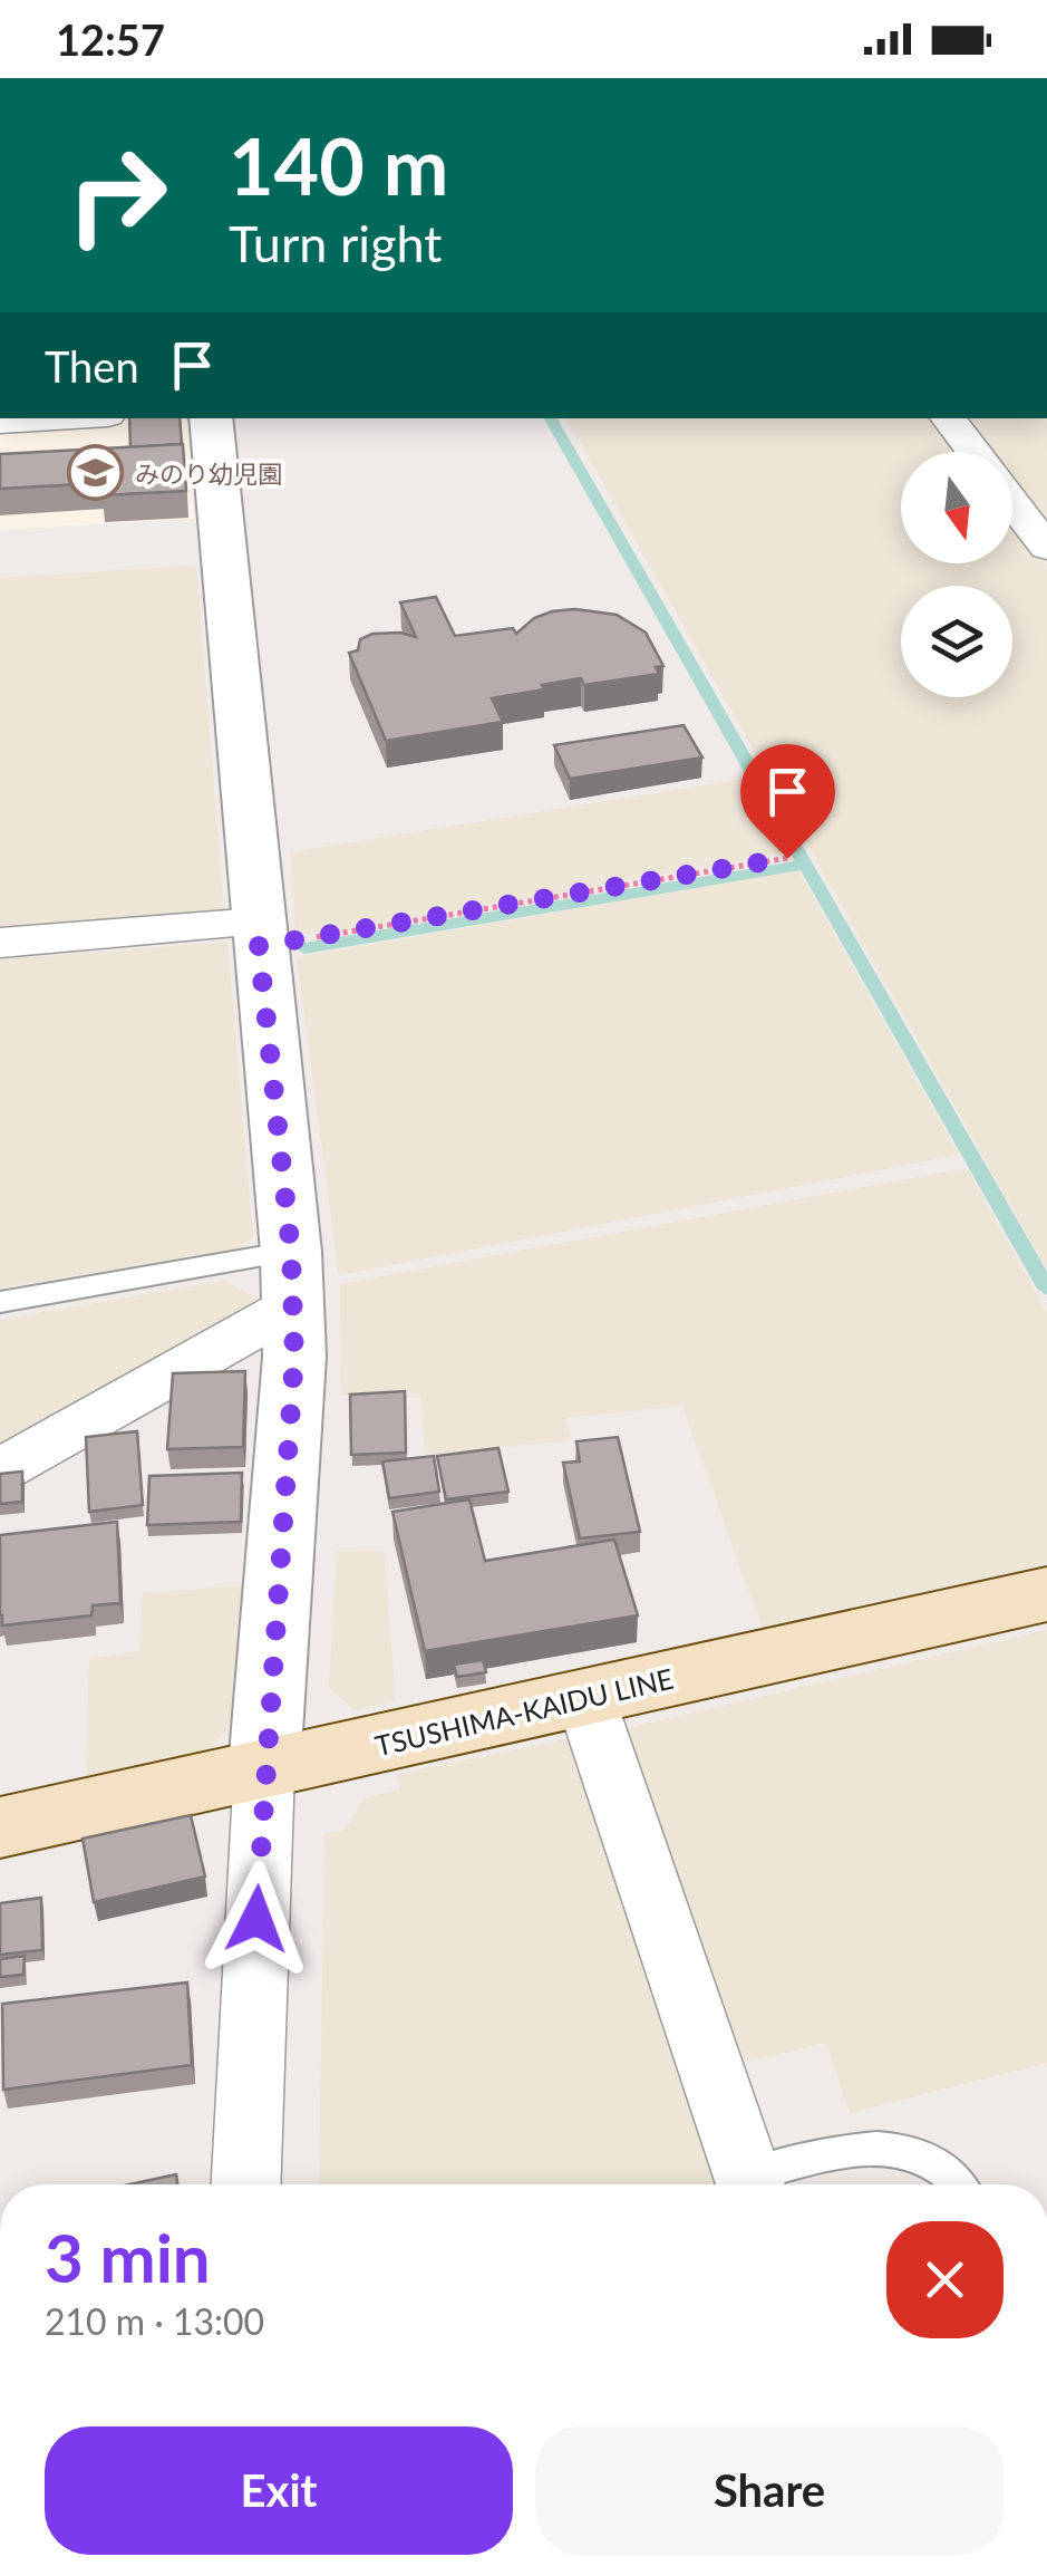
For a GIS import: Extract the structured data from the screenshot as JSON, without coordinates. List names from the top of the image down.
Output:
{
  "streets": {
    "main road": ["TSUSHIMA-KAIDU LINE"]
  },
  "places": {
    "school or university": ["みのり幼児園"]
  },
  "north": "bottom",
  "page": {
    "status": "12:57",
    "turn": ["140 m", "Turn right"],
    "then": "Then",
    "heading": ["3 min", "210 m · 13:00"],
    "buttons": ["Exit", "Share"]
  }
}
